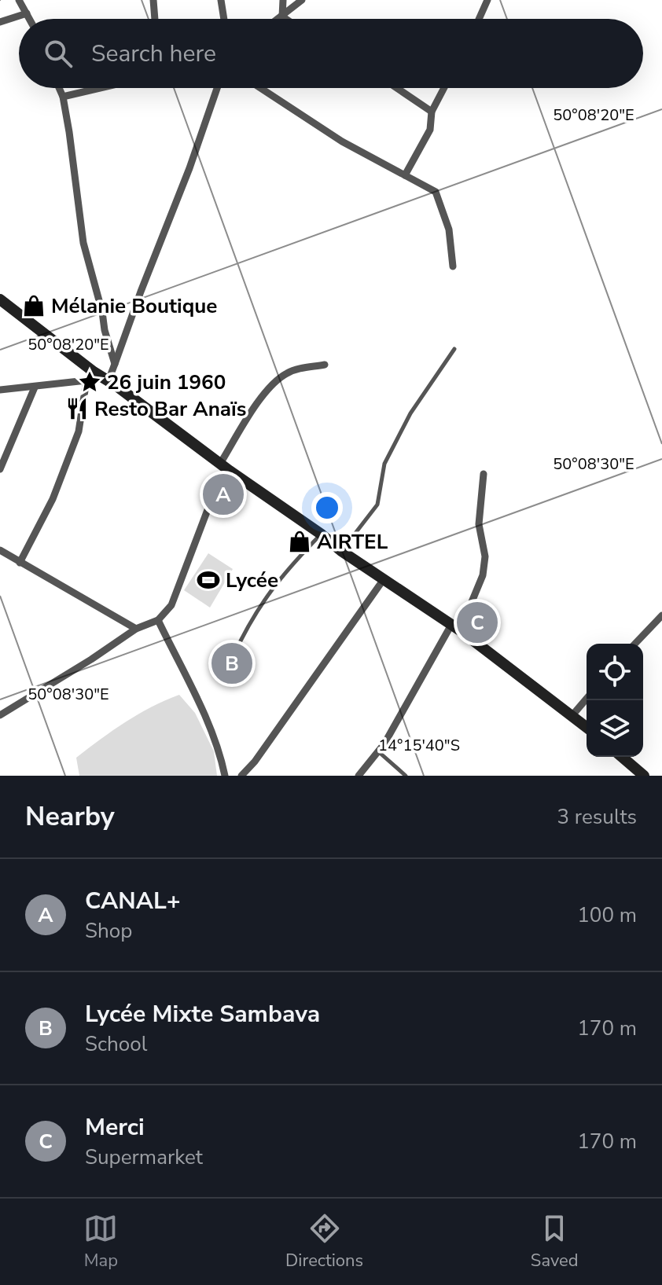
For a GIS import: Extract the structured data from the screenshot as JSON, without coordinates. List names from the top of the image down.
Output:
{
  "places": {
    "shop": ["Mélanie Boutique", "AIRTEL"],
    "place": ["26 juin 1960"],
    "restaurant": ["Resto Bar Anaïs"],
    "sports": ["Lycée"]
  },
  "page": {
    "search": "Search here",
    "pins": ["A", "C", "B"],
    "heading": ["Nearby", "3 results"],
    "list": [
      {
        "mark": "A",
        "name": "CANAL+",
        "note": "Shop",
        "value": "100 m"
      },
      {
        "mark": "B",
        "name": "Lycée Mixte Sambava",
        "note": "School",
        "value": "170 m"
      },
      {
        "mark": "C",
        "name": "Merci",
        "note": "Supermarket",
        "value": "170 m"
      }
    ],
    "nav": ["Map", "Directions", "Saved"]
  },
  "coordinates": ["50°08'20\"E", "50°08'30\"E", "14°15'40\"S"]
}
